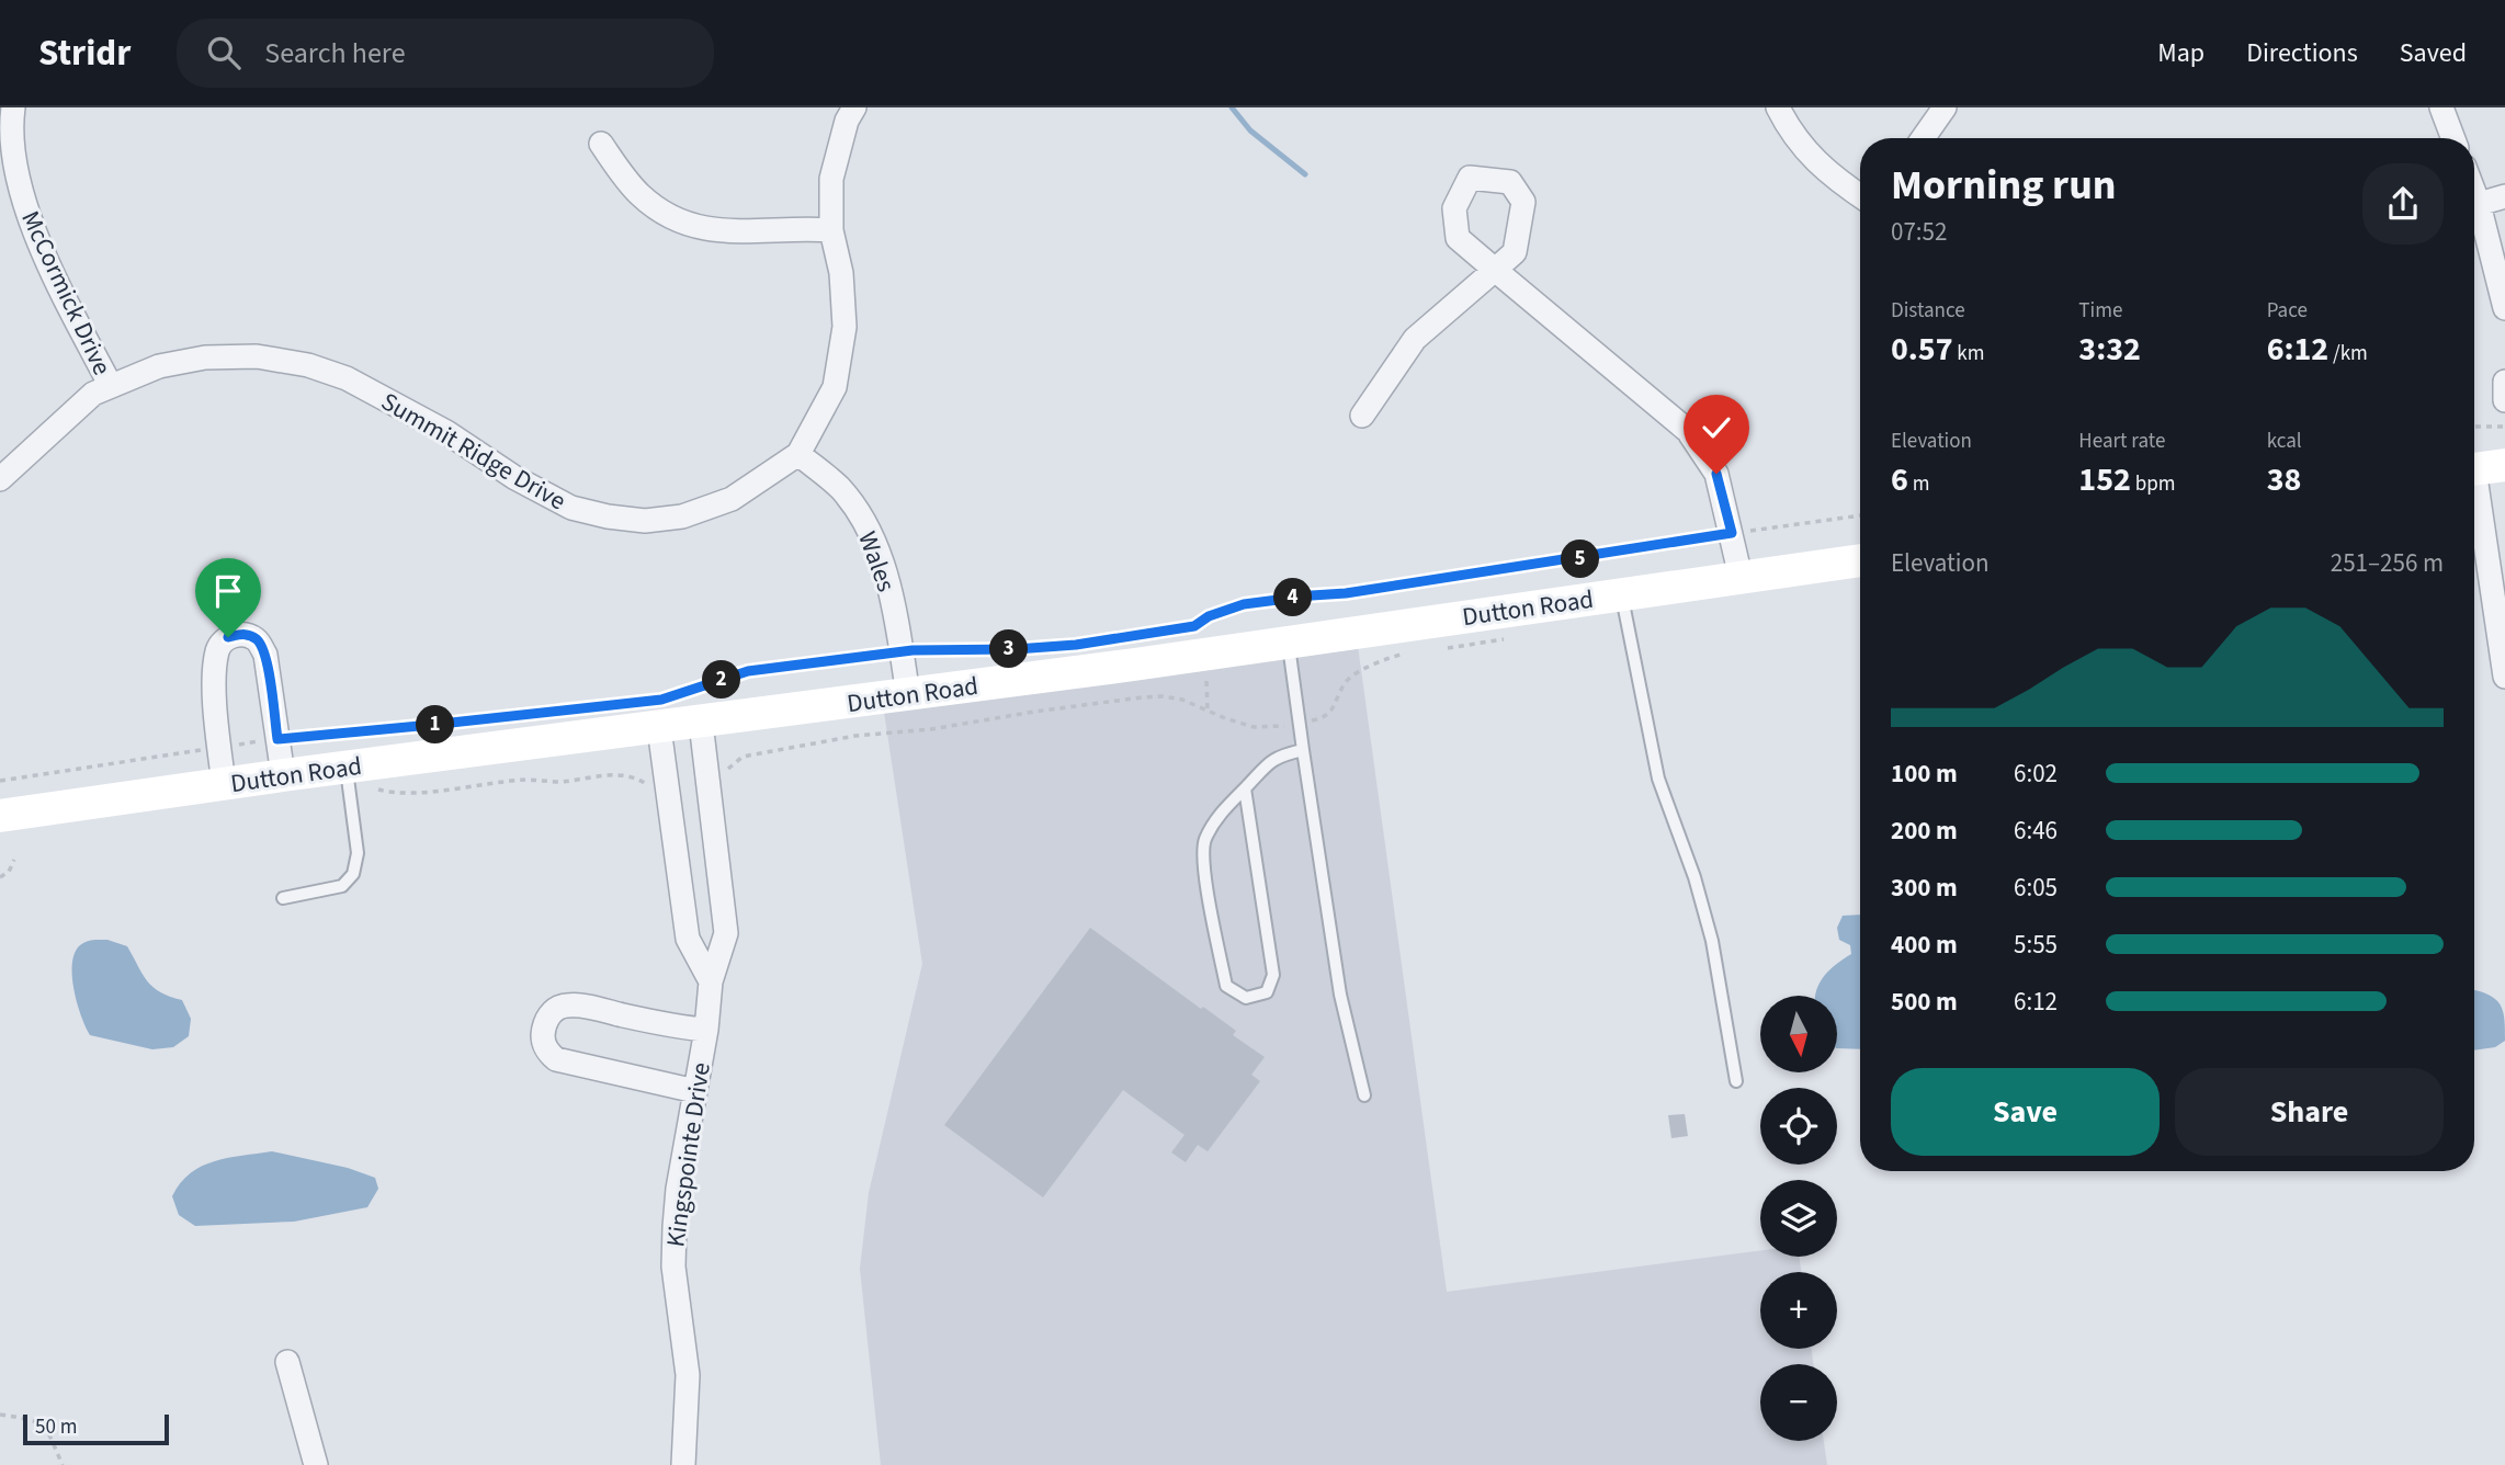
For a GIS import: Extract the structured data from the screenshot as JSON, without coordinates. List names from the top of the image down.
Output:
{
  "streets": {
    "street": [
      "McCormick Drive",
      "Summit Ridge Drive",
      "Wales",
      "Dutton Road",
      "Kingspointe Drive"
    ]
  },
  "crossings": [
    ["McCormick Drive", "Summit Ridge Drive"],
    ["Summit Ridge Drive", "Wales"],
    ["Wales", "Dutton Road"],
    ["Dutton Road", "Kingspointe Drive"]
  ],
  "scale_bar": "50 m",
  "north": "bottom",
  "page": {
    "header": "Stridr",
    "search": "Search here",
    "nav": ["Map", "Directions", "Saved"],
    "heading": ["Morning run", "07:52"],
    "stats": [
      ["Distance", "0.57 km"],
      ["Time", "3:32"],
      ["Pace", "6:12 /km"],
      ["Elevation", "6 m"],
      ["Heart rate", "152 bpm"],
      ["kcal", "38"]
    ],
    "chart": ["Elevation", "251–256 m"],
    "pins": [
      "5",
      "4",
      "3",
      "2",
      "1"
    ],
    "list": [
      {
        "name": "100 m",
        "note": "6:02"
      },
      {
        "name": "200 m",
        "note": "6:46"
      },
      {
        "name": "300 m",
        "note": "6:05"
      },
      {
        "name": "400 m",
        "note": "5:55"
      },
      {
        "name": "500 m",
        "note": "6:12"
      }
    ],
    "map_buttons": ["+", "−"],
    "buttons": ["Save", "Share"],
    "scale": "50 m"
  }
}
